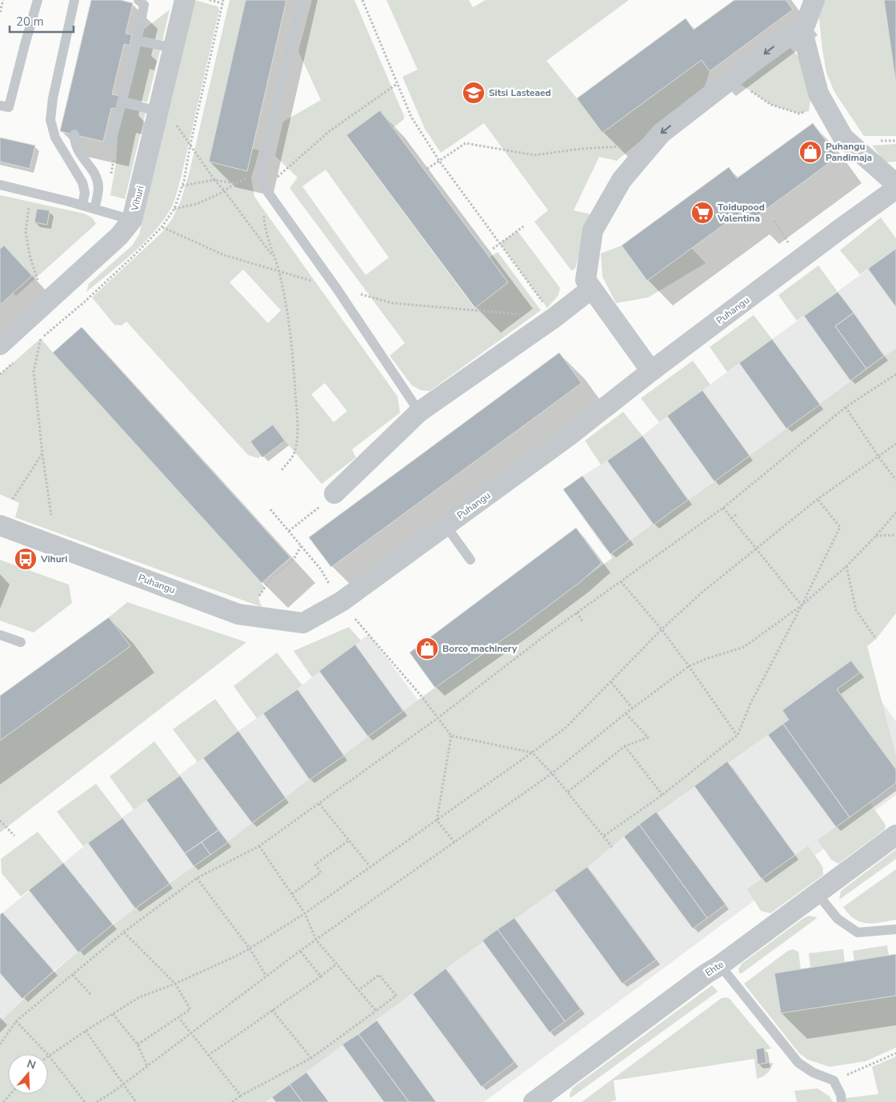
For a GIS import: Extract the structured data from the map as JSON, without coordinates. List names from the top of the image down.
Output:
{
  "streets": {
    "street": ["Vihuri", "Puhangu", "Ehte"]
  },
  "places": {
    "school or university": ["Sitsi Lasteaed"],
    "shop": ["Puhangu Pandimaja", "Borco machinery"],
    "supermarket": ["Toidupood Valentina"],
    "bus stop": ["Vihuri"]
  },
  "scale_bar": "20 m",
  "north": "top"
}
